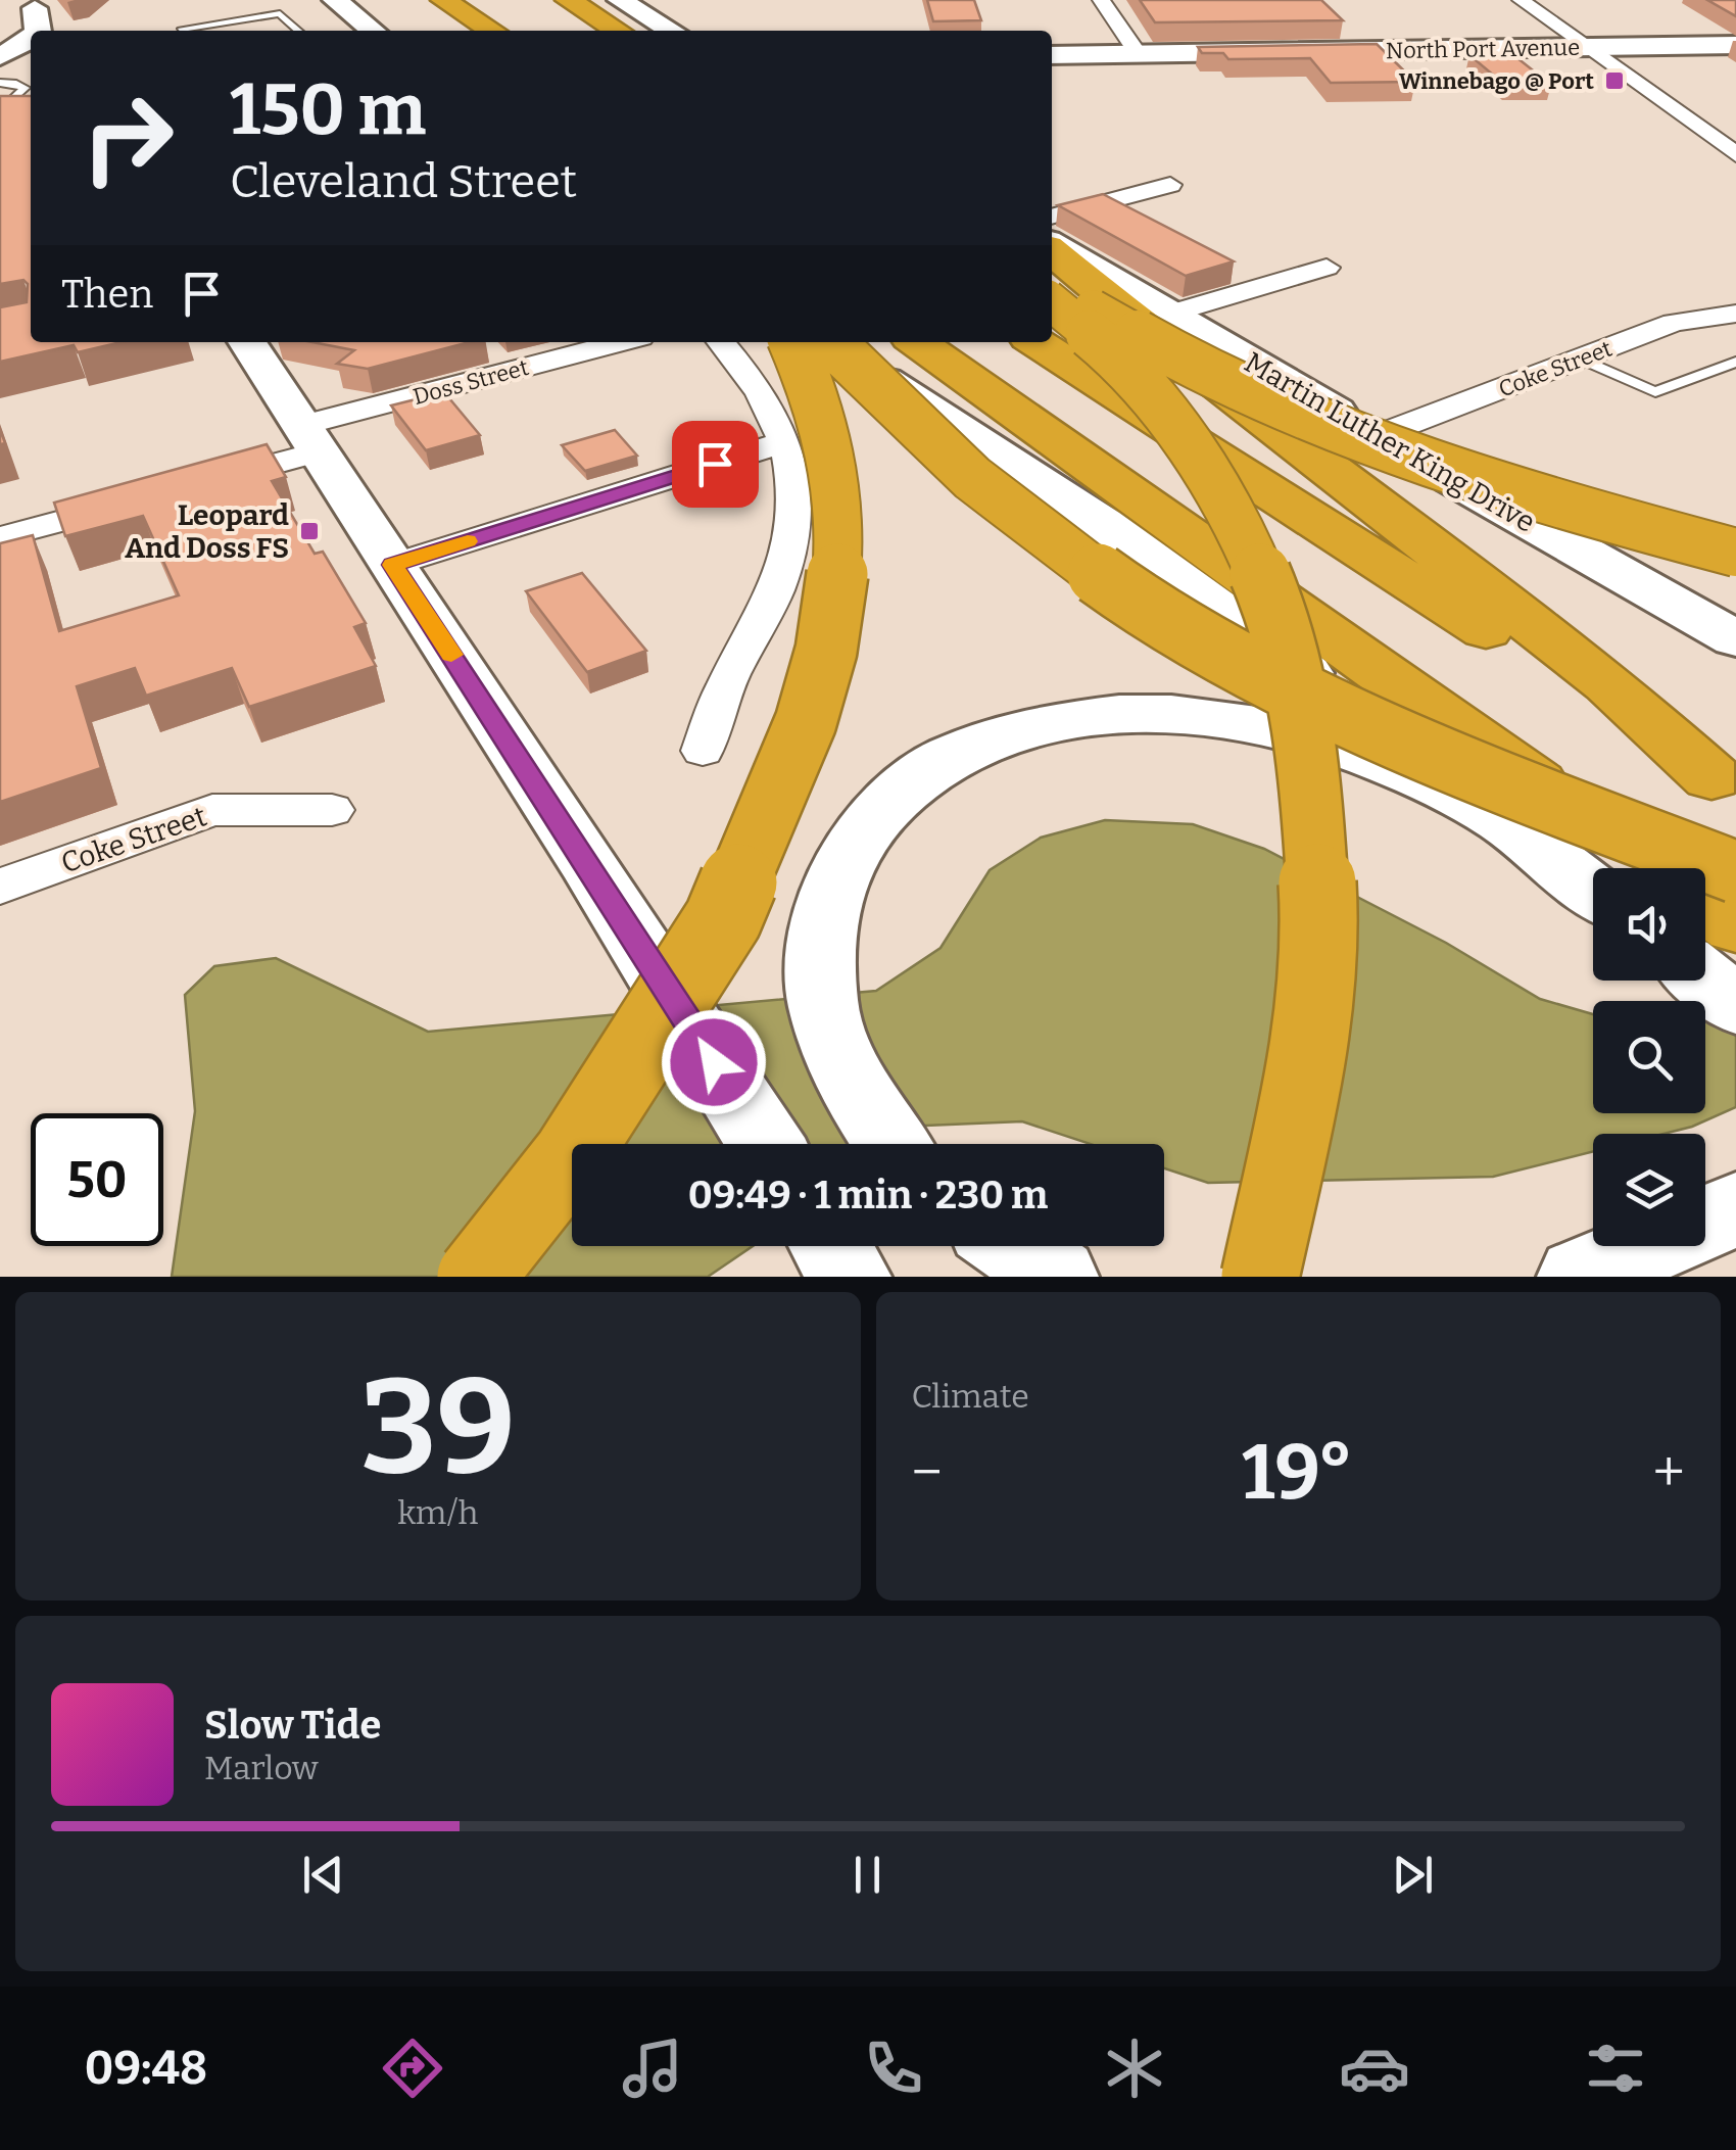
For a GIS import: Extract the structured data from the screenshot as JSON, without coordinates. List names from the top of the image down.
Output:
{
  "streets": {
    "main road": ["North Port Avenue", "Martin Luther King Drive"],
    "street": ["Coke Street", "Doss Street"]
  },
  "crossings": [
    ["Coke Street", "Martin Luther King Drive"]
  ],
  "places": {
    "transit": ["Winnebago @ Port", "Leopard And Doss FS"]
  },
  "page": {
    "turn": ["150 m", "Cleveland Street"],
    "then": "Then",
    "limit": "50",
    "trip": "09:49 · 1 min · 230 m",
    "tile": [
      ["39", "km/h"],
      "Climate"
    ],
    "heat": ["−", "19°", "+"],
    "song": ["Slow Tide", "Marlow"],
    "tabs": "09:48"
  }
}
